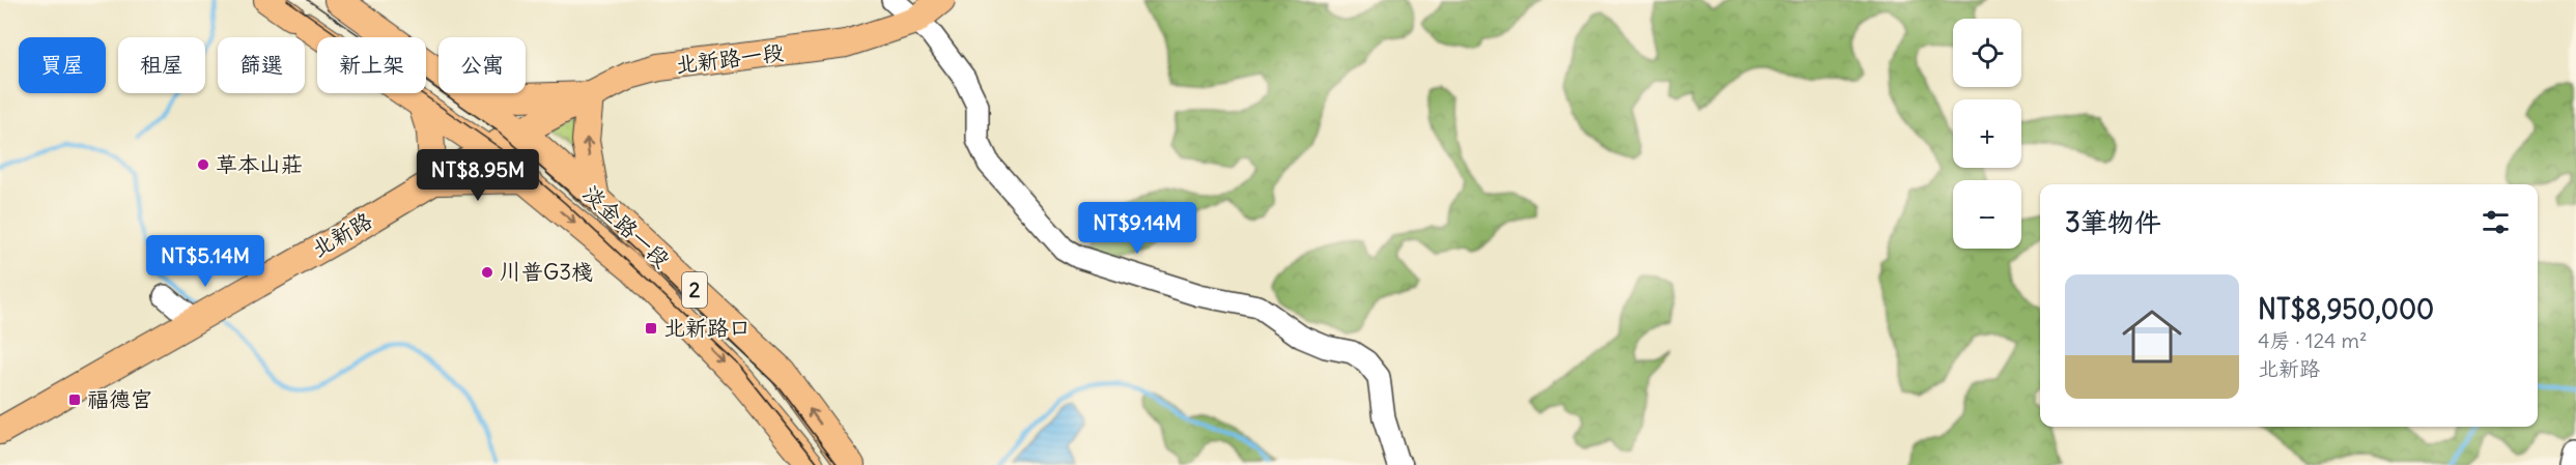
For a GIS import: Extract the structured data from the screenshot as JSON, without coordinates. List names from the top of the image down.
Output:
{
  "streets": {
    "main road": [
      "北新路一段",
      "淡金路一段",
      "北新路",
      "2"
    ]
  },
  "crossings": [
    ["北新路一段", "淡金路一段"],
    ["北新路一段", "北新路"],
    ["北新路一段", "2"],
    ["淡金路一段", "北新路"],
    ["淡金路一段", "2"],
    ["北新路", "2"]
  ],
  "places": {
    "other": ["草本山莊", "川普G3棧"],
    "transit": ["北新路口", "福德宮"]
  },
  "page": {
    "map_buttons": ["+", "−"],
    "chip": [
      "買屋",
      "租屋",
      "篩選",
      "新上架",
      "公寓"
    ],
    "price": ["NT$8.95M", "NT$9.14M", "NT$5.14M"],
    "heading": "3筆物件",
    "list": [
      {
        "name": "NT$8,950,000",
        "note": "4房 · 124 m² · 北新路"
      }
    ]
  }
}
